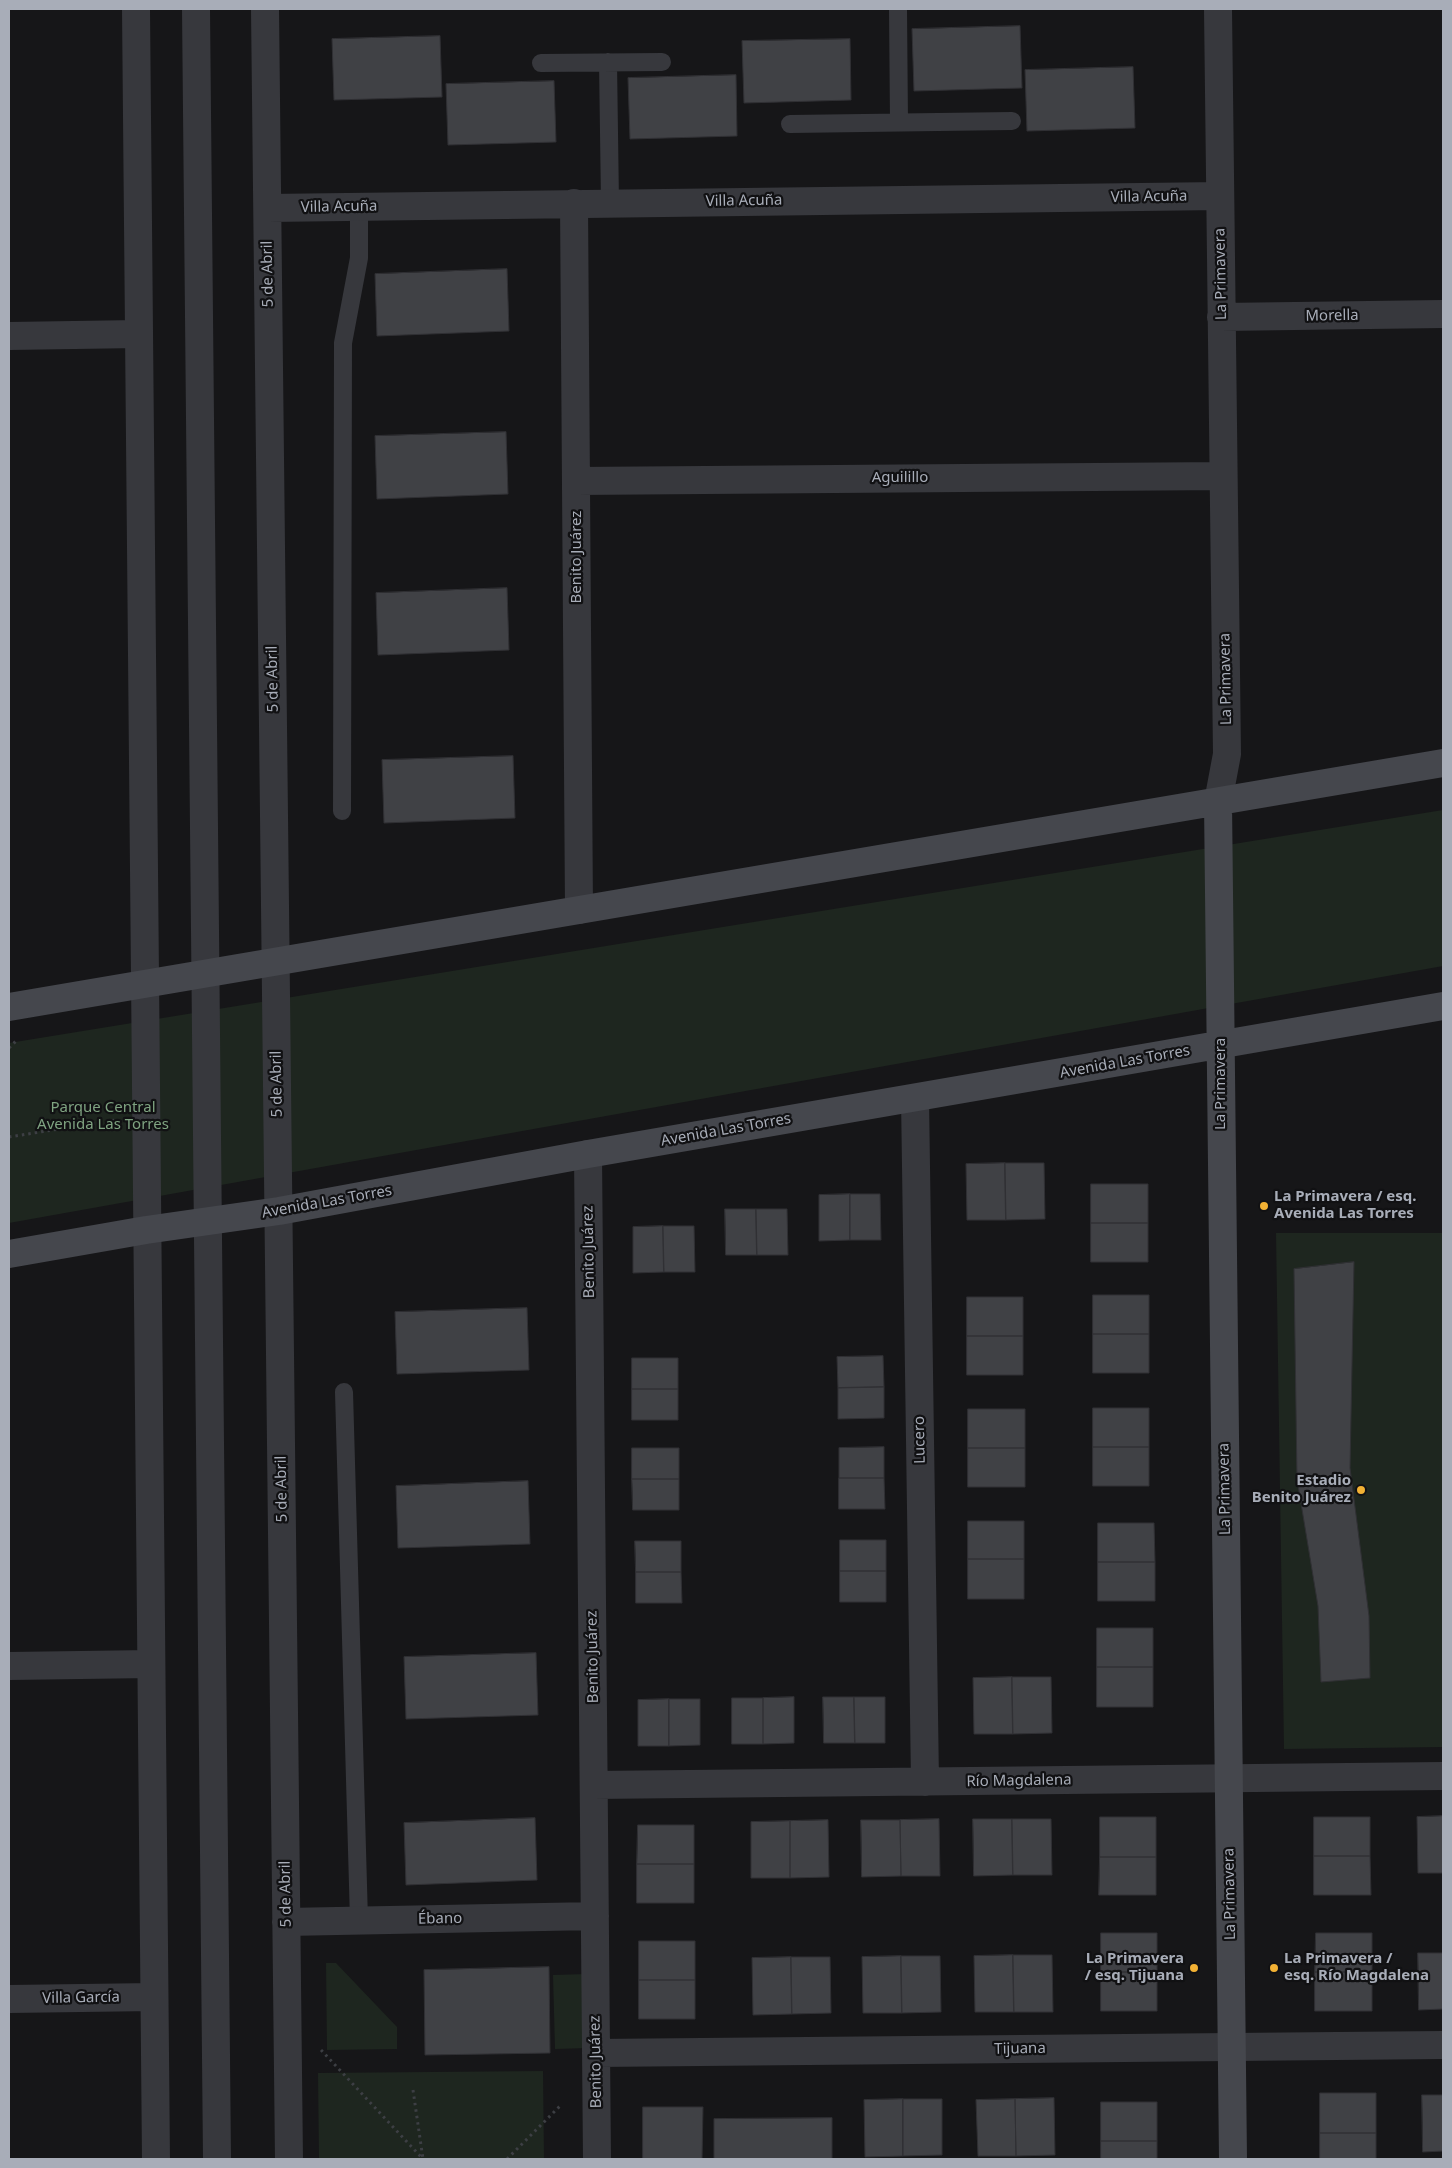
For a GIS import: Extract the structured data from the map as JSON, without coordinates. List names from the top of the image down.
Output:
{
  "streets": {
    "street": [
      "Villa Acuña",
      "5 de Abril",
      "La Primavera",
      "Morella",
      "Aguilillo",
      "Benito Juárez",
      "Avenida Las Torres",
      "Lucero",
      "Río Magdalena",
      "Ébano",
      "Villa García",
      "Tijuana"
    ]
  },
  "crossings": [
    ["Villa Acuña", "5 de Abril"],
    ["Villa Acuña", "La Primavera"],
    ["Villa Acuña", "Benito Juárez"],
    ["5 de Abril", "Avenida Las Torres"],
    ["5 de Abril", "Ébano"],
    ["La Primavera", "Morella"],
    ["La Primavera", "Aguilillo"],
    ["La Primavera", "Avenida Las Torres"],
    ["La Primavera", "Río Magdalena"],
    ["La Primavera", "Tijuana"],
    ["Aguilillo", "Benito Juárez"],
    ["Benito Juárez", "Avenida Las Torres"],
    ["Benito Juárez", "Río Magdalena"],
    ["Benito Juárez", "Ébano"],
    ["Benito Juárez", "Tijuana"],
    ["Avenida Las Torres", "Lucero"],
    ["Lucero", "Río Magdalena"]
  ],
  "parks": ["Parque Central Avenida Las Torres"],
  "places": [
    "La Primavera / esq. Avenida Las Torres",
    "Estadio Benito Juárez",
    "La Primavera / esq. Tijuana",
    "La Primavera / esq. Río Magdalena"
  ]
}
